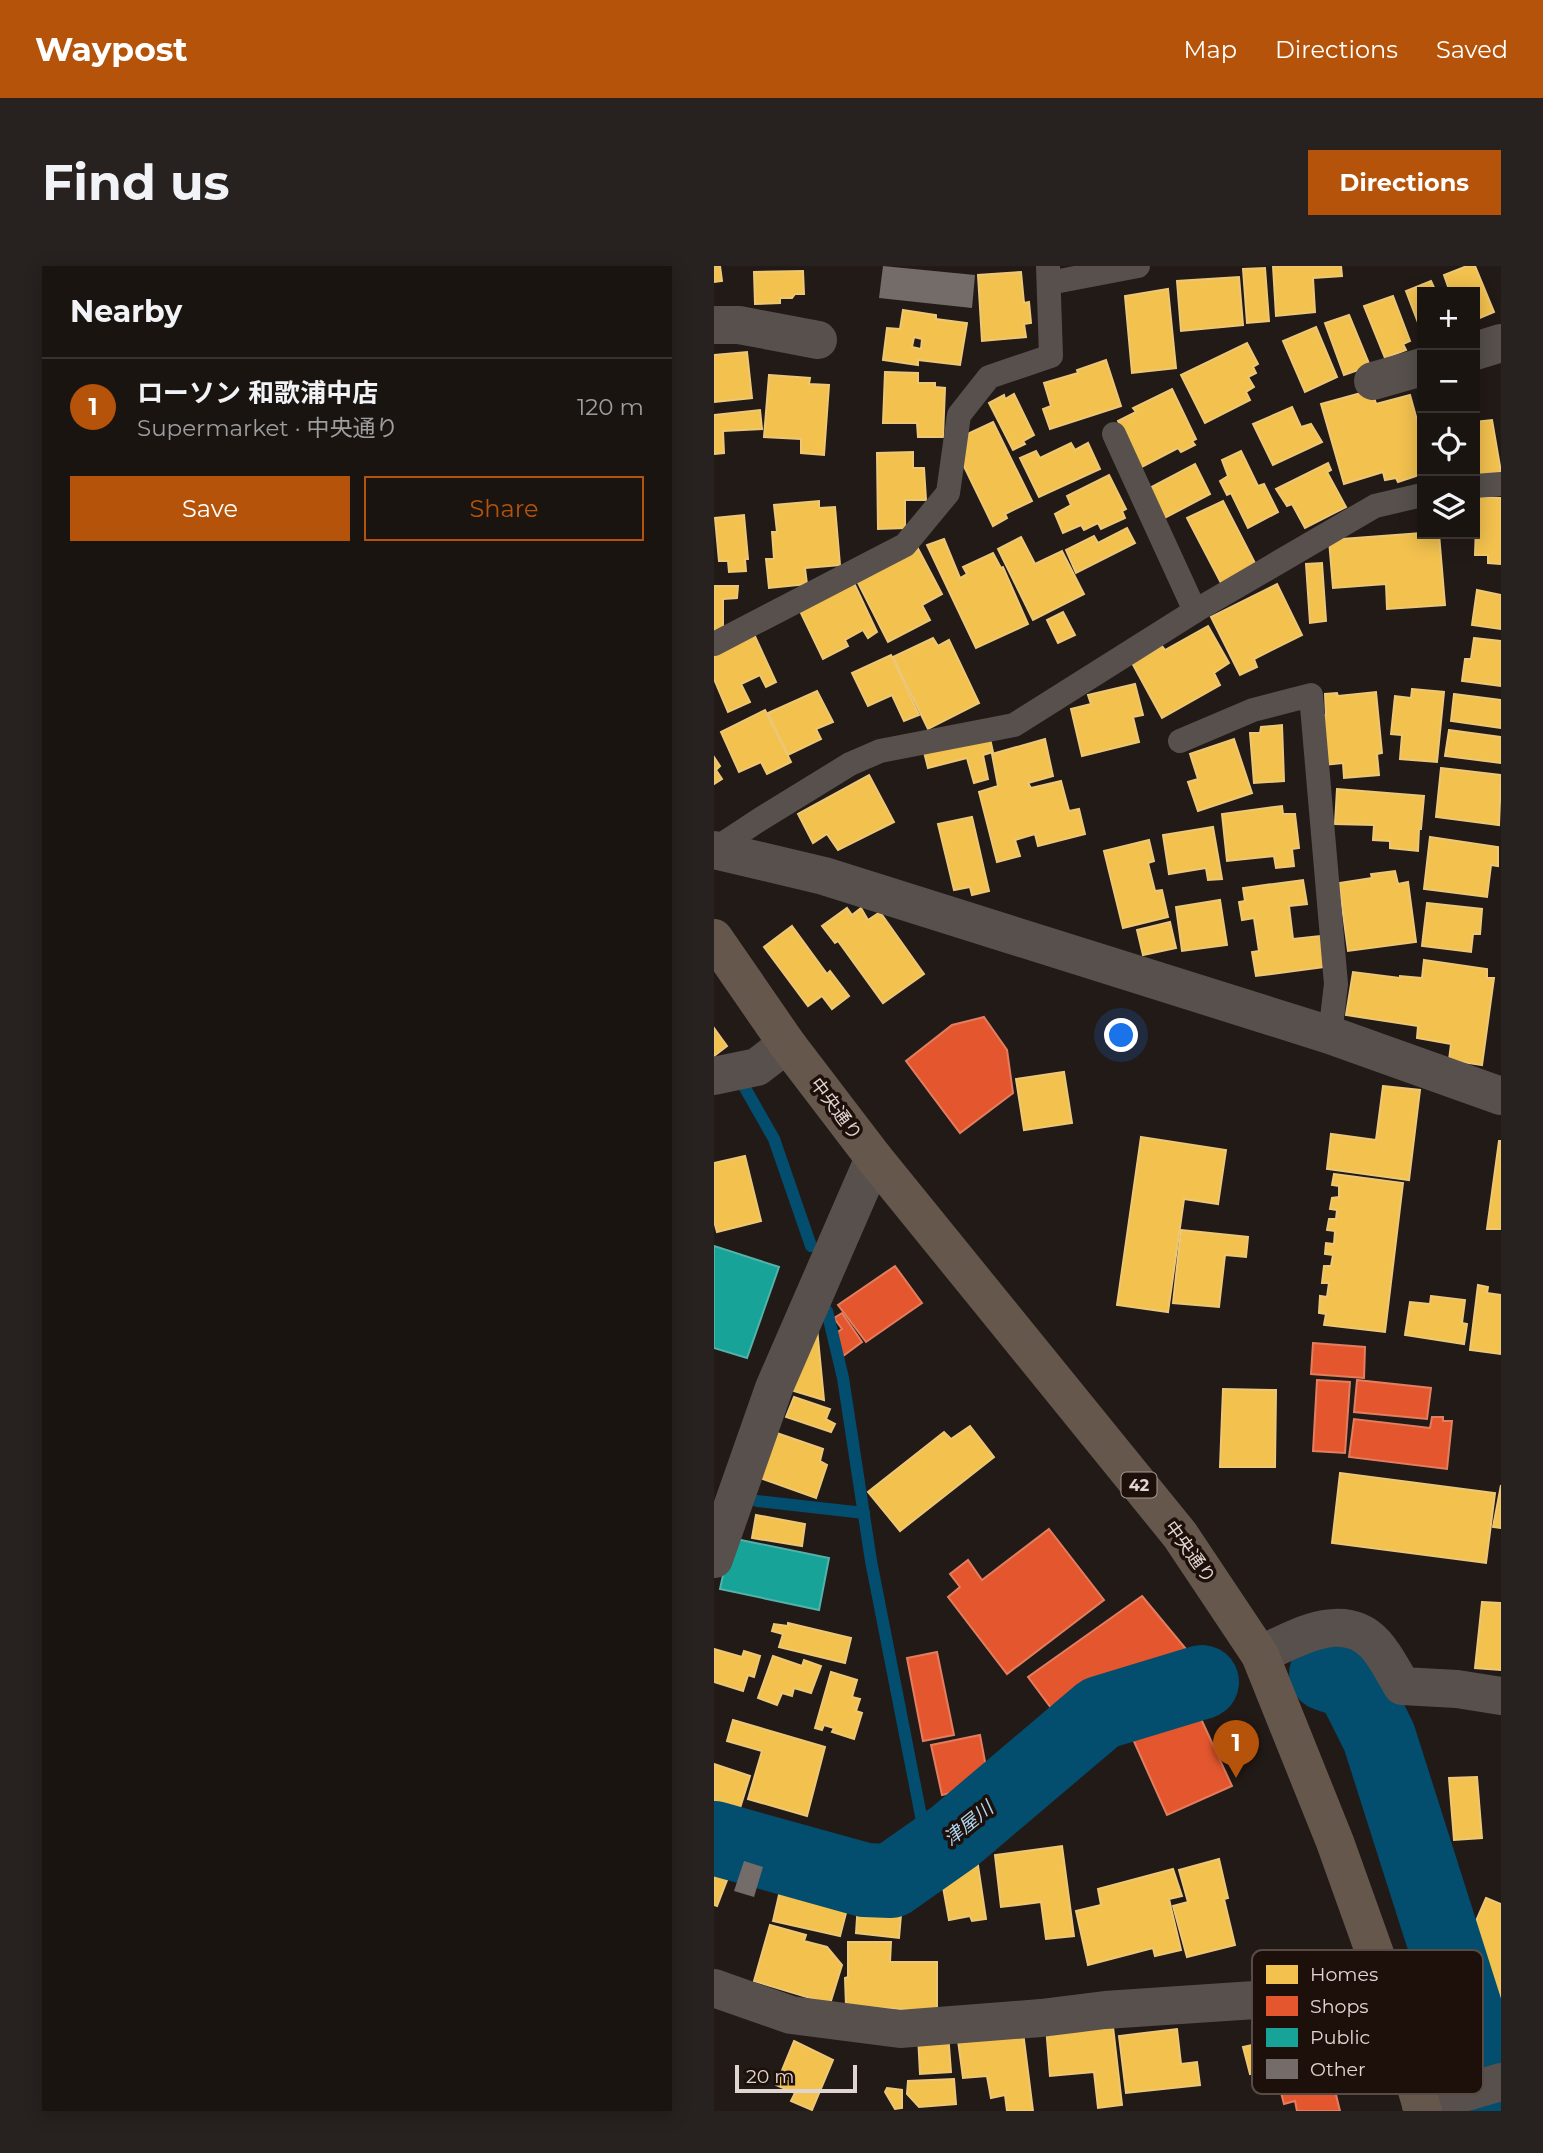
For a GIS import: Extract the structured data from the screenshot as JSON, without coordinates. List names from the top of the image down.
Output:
{
  "streets": {
    "highway": ["中央通り", "42"]
  },
  "water": ["津屋川"],
  "legend": [
    "Homes",
    "Shops",
    "Public",
    "Other"
  ],
  "scale_bar": "20 m",
  "page": {
    "header": "Waypost",
    "nav": ["Map", "Directions", "Saved"],
    "buttons": [
      "Directions",
      ["Save", "Share"]
    ],
    "title": "Find us",
    "heading": "Nearby",
    "map_buttons": ["+", "−"],
    "list": [
      {
        "mark": "1",
        "name": "ローソン 和歌浦中店",
        "note": "Supermarket · 中央通り",
        "value": "120 m"
      }
    ],
    "pins": "1",
    "scale": "20 m"
  }
}
